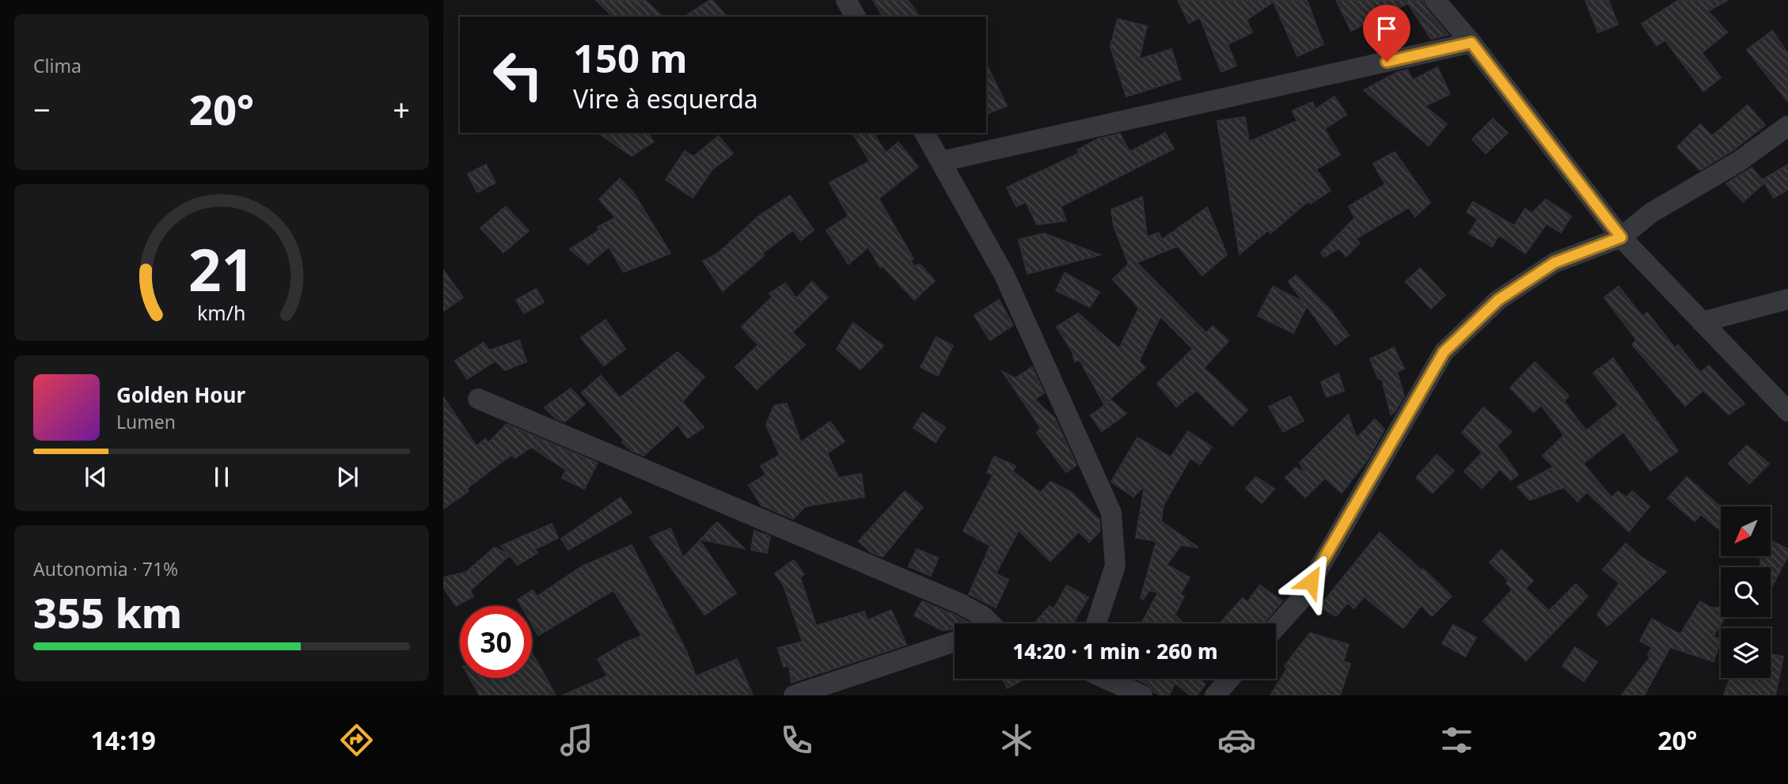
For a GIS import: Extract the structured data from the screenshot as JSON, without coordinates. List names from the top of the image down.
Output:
{
  "north": "bottom left",
  "page": {
    "tile": [
      "Clima",
      ["Autonomia · 71%", "355 km"]
    ],
    "turn": ["150 m", "Vire à esquerda"],
    "heat": ["−", "20°", "+"],
    "song": ["Golden Hour", "Lumen"],
    "limit": "30",
    "trip": "14:20 · 1 min · 260 m",
    "tabs": ["14:19", "20°"],
    "gauge": ["21", "km/h"]
  }
}
